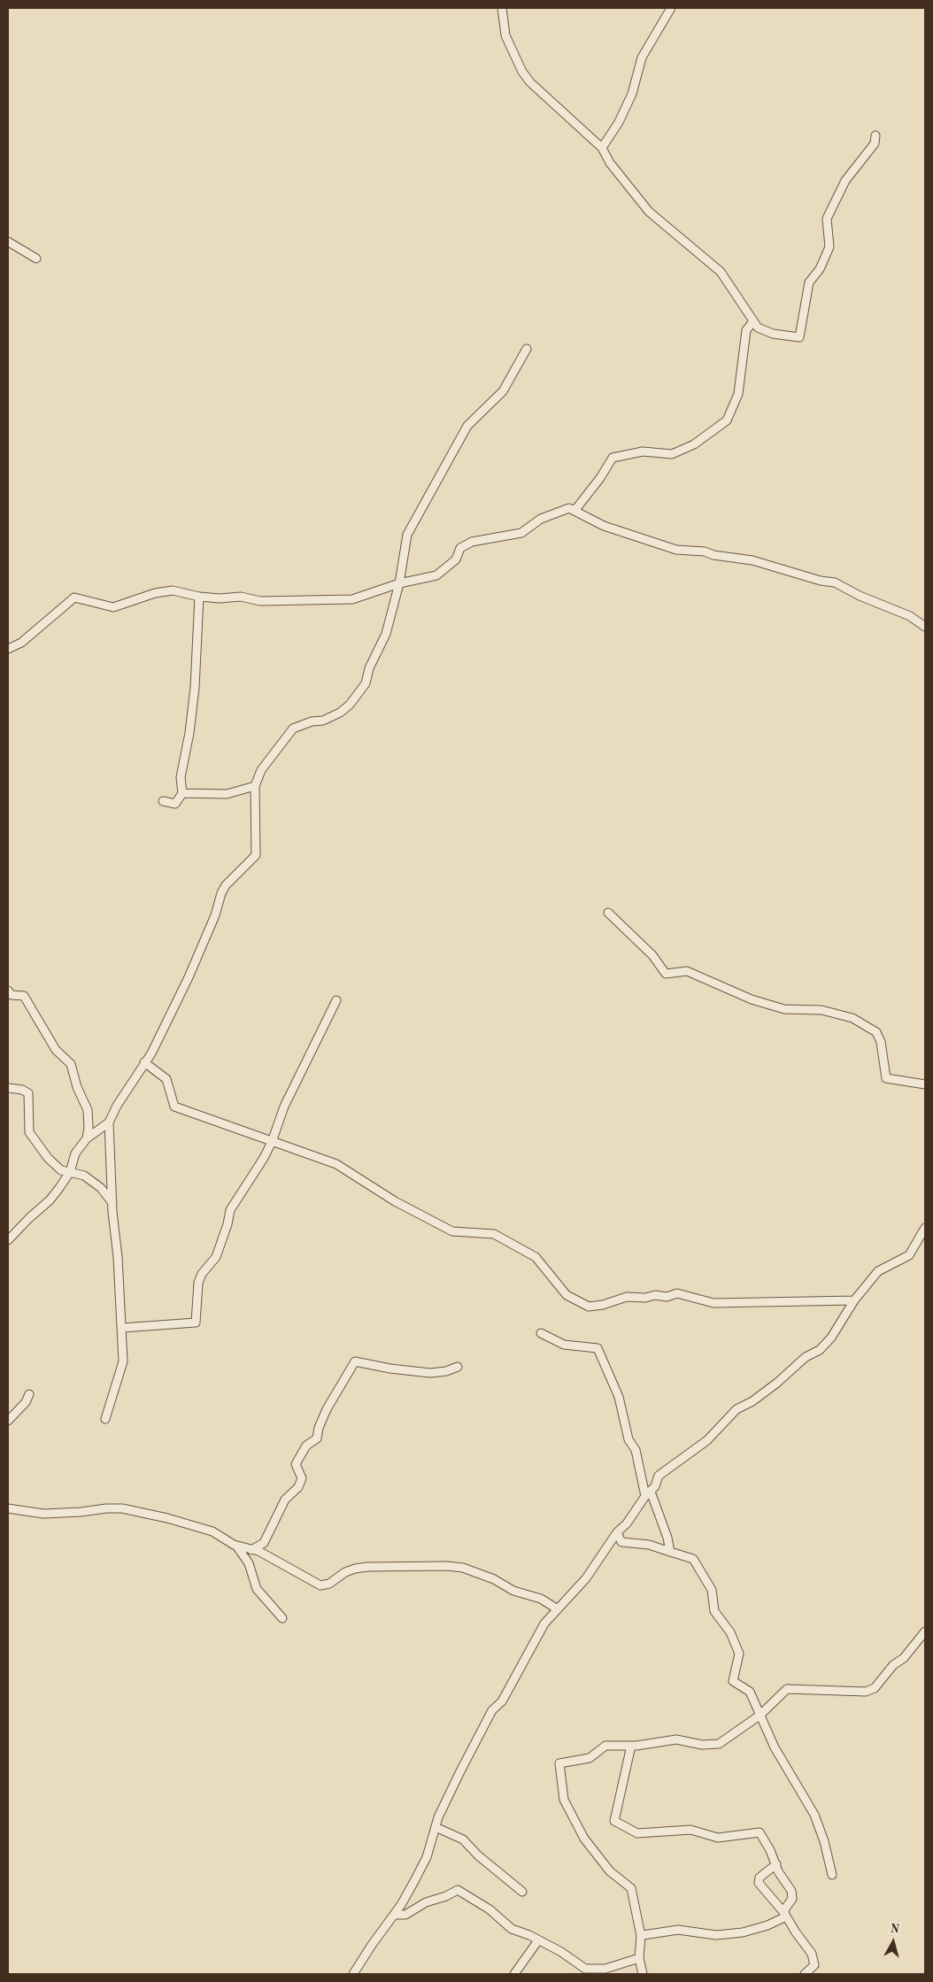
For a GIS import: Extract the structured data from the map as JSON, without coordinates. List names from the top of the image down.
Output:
{
  "north": "top"
}
